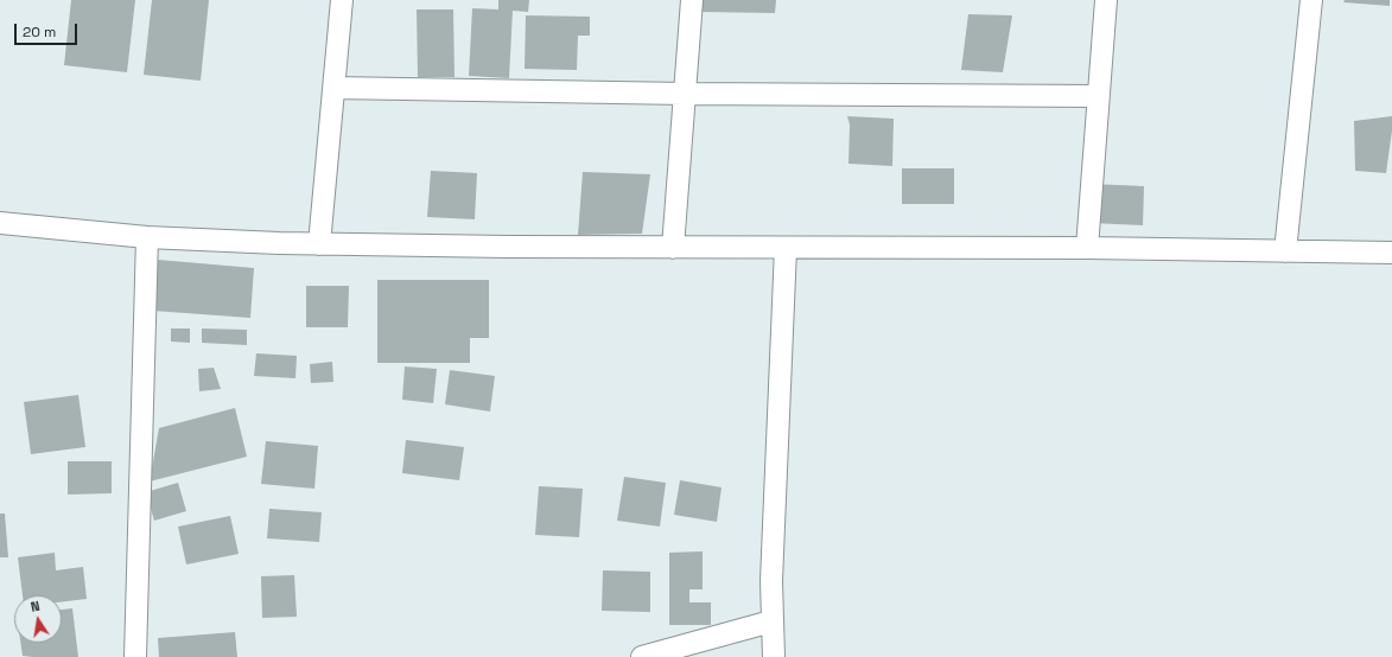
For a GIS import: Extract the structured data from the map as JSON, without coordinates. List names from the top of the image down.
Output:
{
  "scale_bar": "20 m",
  "north": "top"
}
